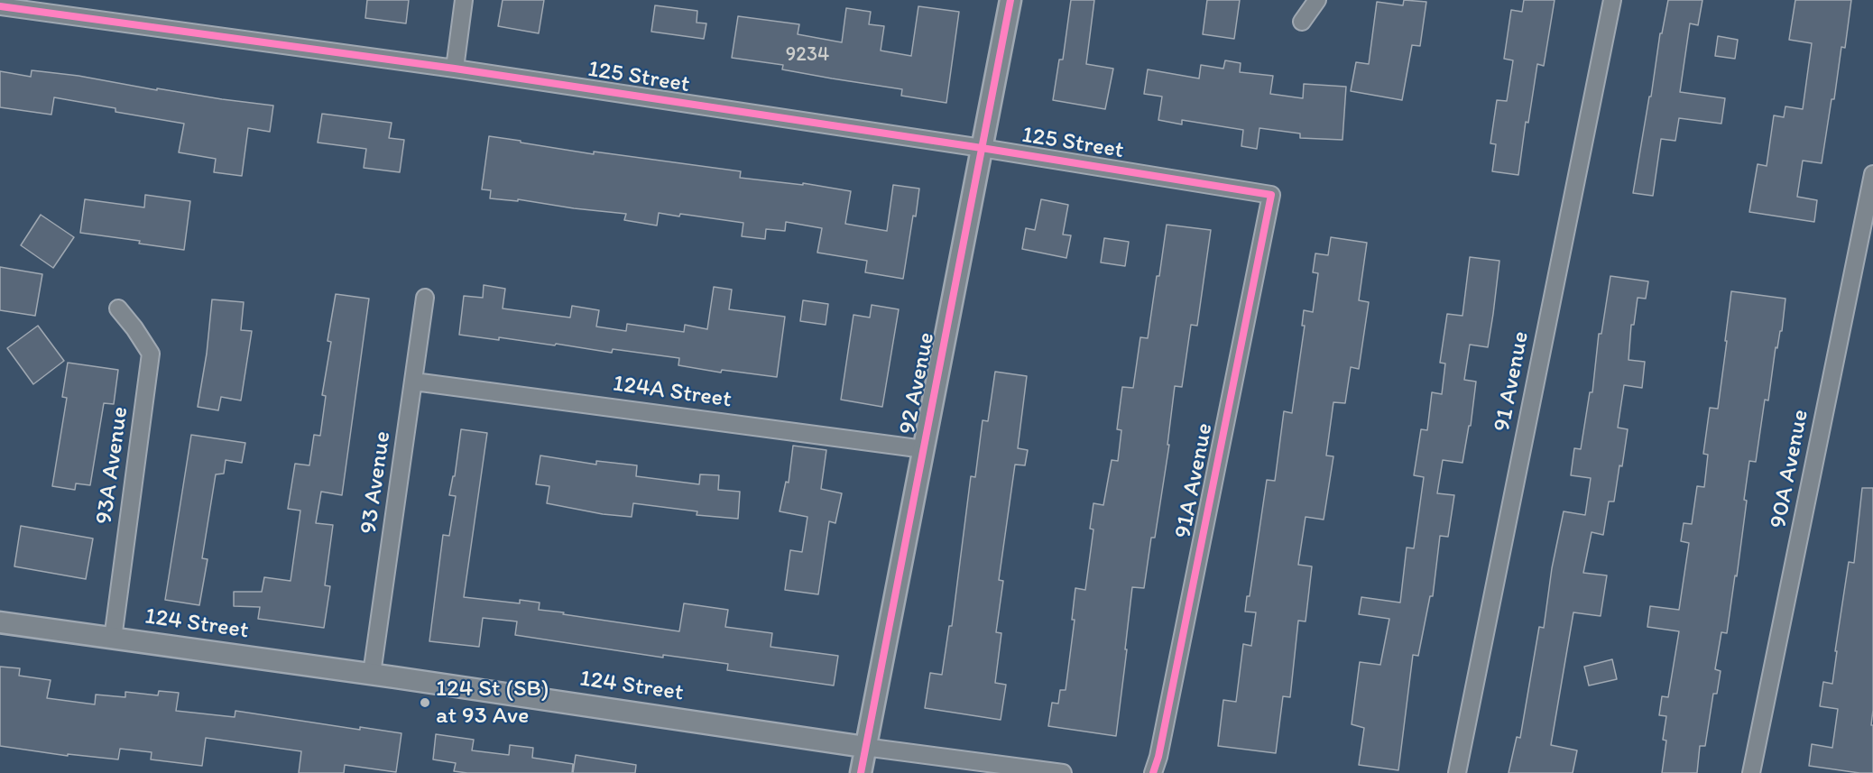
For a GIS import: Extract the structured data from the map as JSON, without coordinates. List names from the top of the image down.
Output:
{
  "streets": {
    "street": [
      "125 Street",
      "91 Avenue",
      "92 Avenue",
      "124A Street",
      "93A Avenue",
      "90A Avenue",
      "91A Avenue",
      "93 Avenue",
      "124 Street"
    ]
  },
  "crossings": [
    ["125 Street", "92 Avenue"],
    ["125 Street", "91A Avenue"],
    ["92 Avenue", "124A Street"],
    ["92 Avenue", "124 Street"],
    ["124A Street", "93 Avenue"],
    ["93A Avenue", "124 Street"],
    ["93 Avenue", "124 Street"]
  ],
  "places": ["124 St (SB) at 93 Ave"],
  "house_numbers": ["9234"]
}
